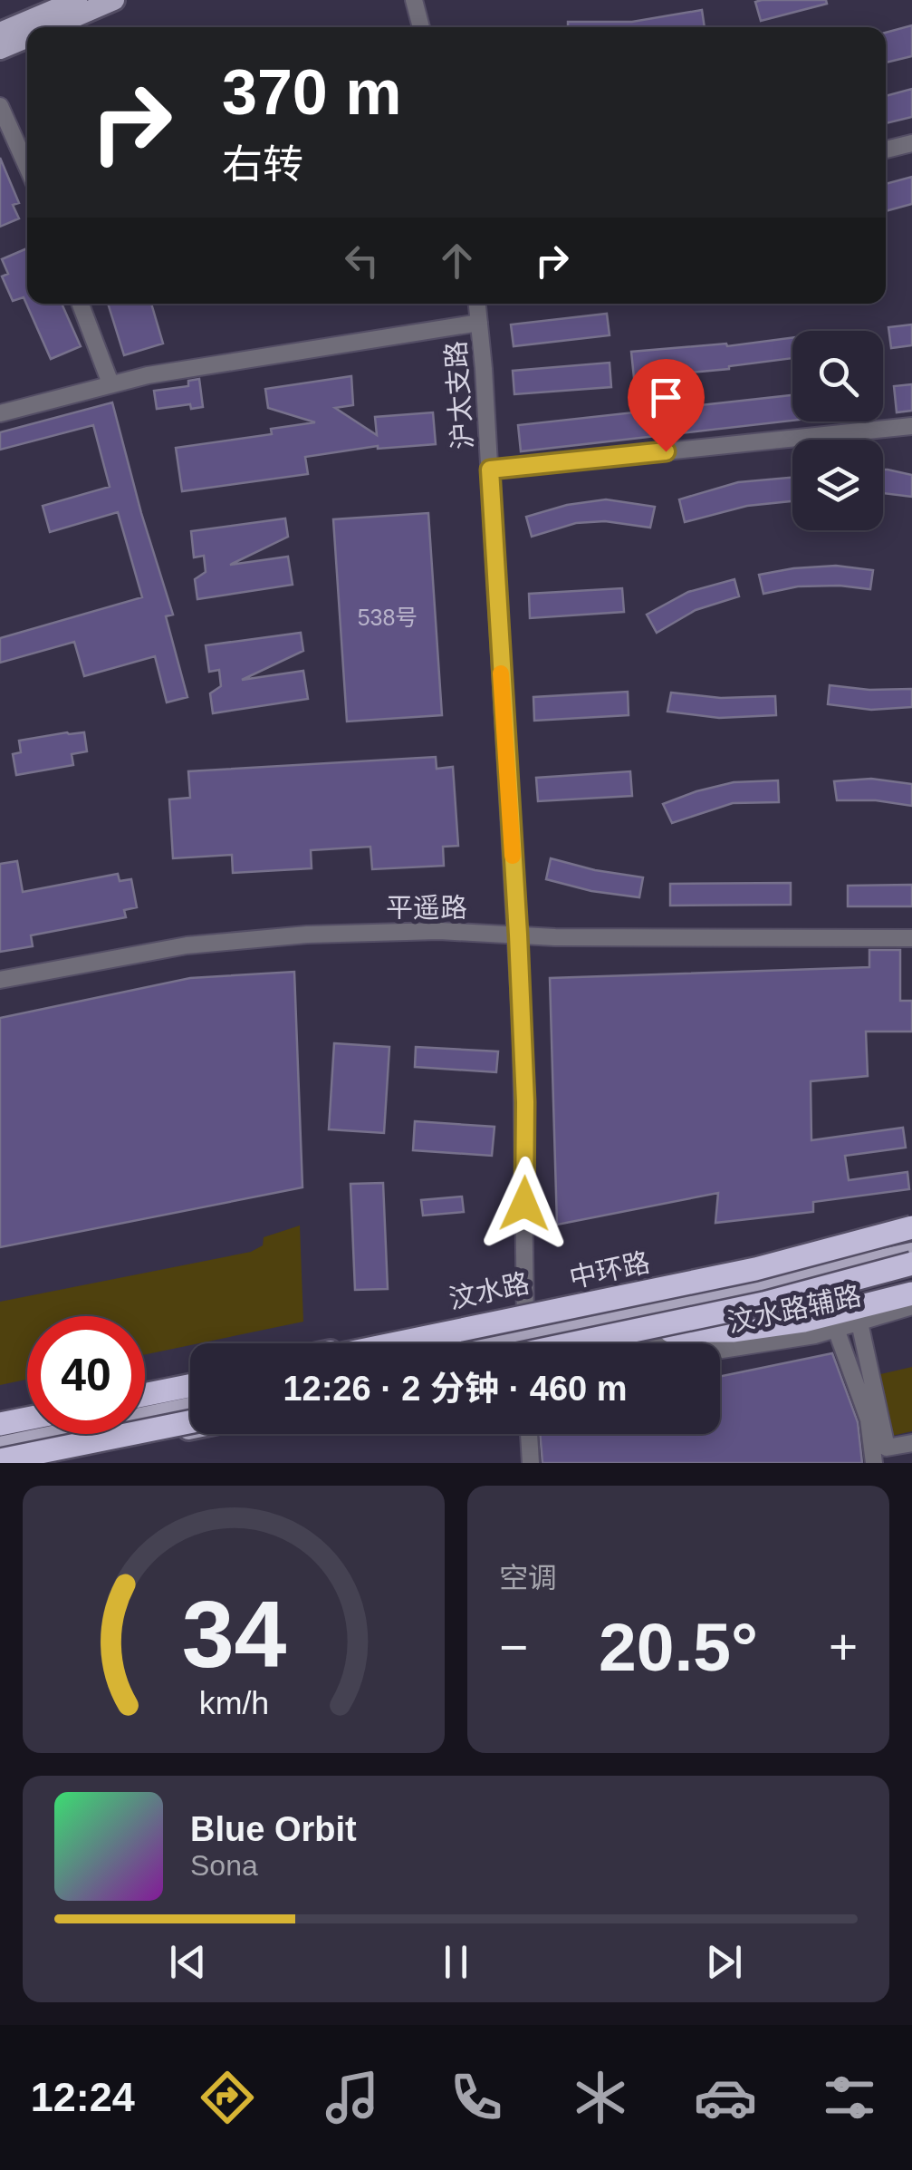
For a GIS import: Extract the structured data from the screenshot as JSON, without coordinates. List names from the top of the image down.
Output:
{
  "streets": {
    "highway": ["中环路"],
    "main road": ["汶水路"],
    "street": ["沪太支路", "平遥路", "汶水路辅路"]
  },
  "crossings": [
    ["沪太支路", "平遥路"],
    ["沪太支路", "汶水路"],
    ["汶水路", "汶水路辅路"]
  ],
  "house_numbers": ["538号"],
  "page": {
    "turn": ["370 m", "右转"],
    "limit": "40",
    "trip": "12:26 · 2 分钟 · 460 m",
    "tile": "空调",
    "heat": ["−", "20.5°", "+"],
    "song": ["Blue Orbit", "Sona"],
    "tabs": "12:24",
    "gauge": ["34", "km/h"]
  }
}
